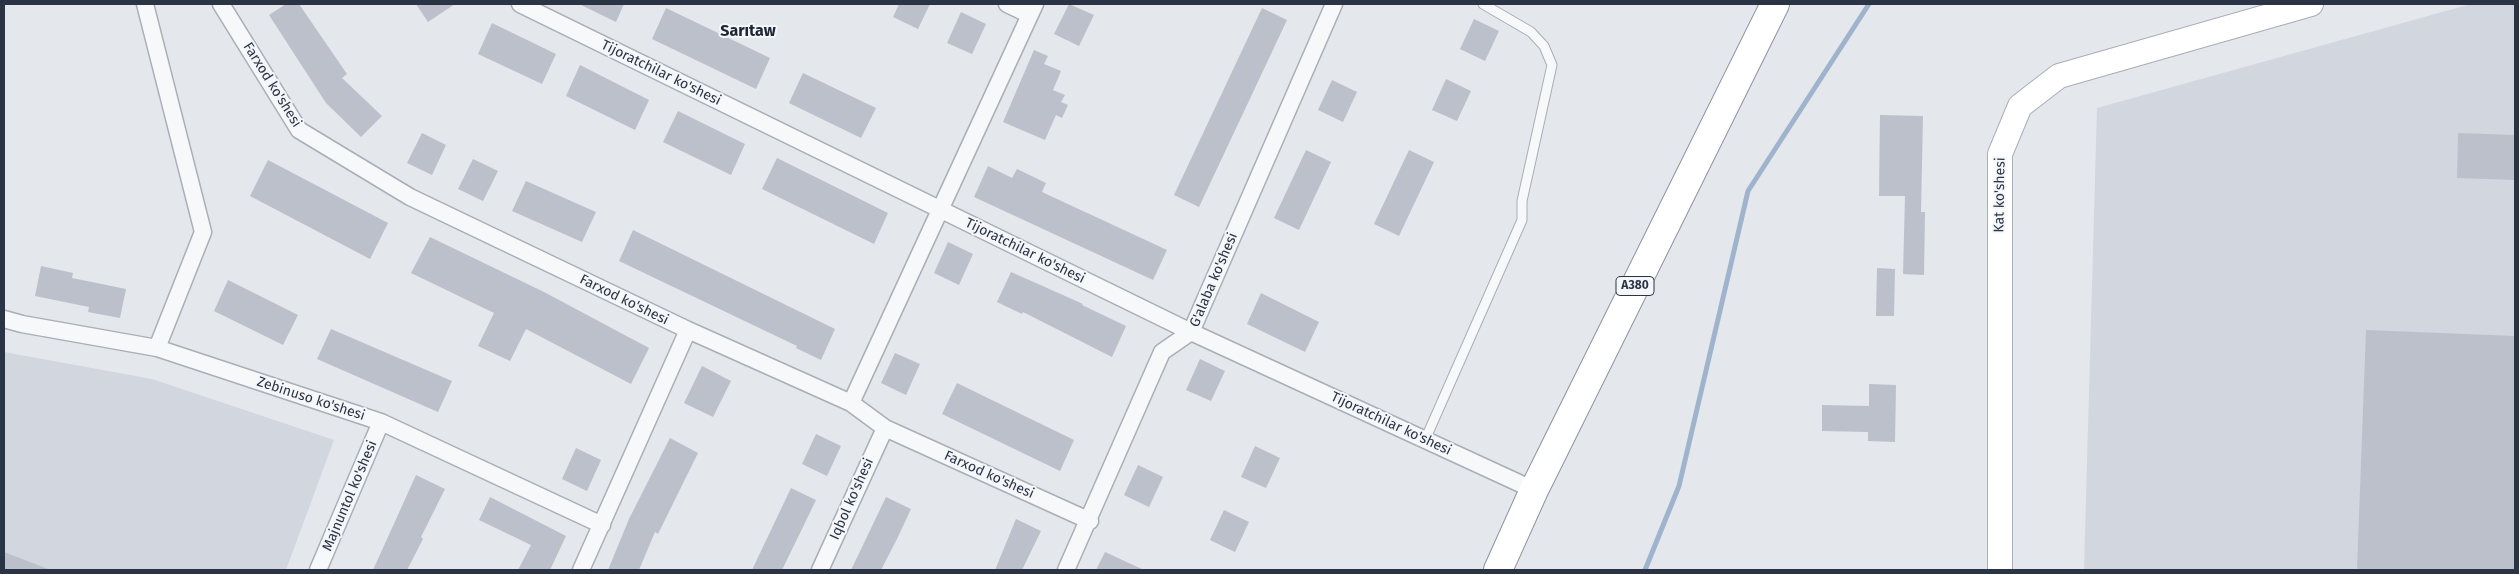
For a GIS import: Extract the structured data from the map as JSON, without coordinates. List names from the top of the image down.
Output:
{
  "streets": {
    "highway": ["A380"],
    "street": [
      "Tijoratchilar ko'shesi",
      "Farxod ko'shesi",
      "Kat ko'shesi",
      "G'alaba ko'shesi",
      "Zebinuso ko'shesi",
      "Majnuntol ko'shesi",
      "Iqbol ko'shesi"
    ]
  },
  "crossings": [
    ["Tijoratchilar ko'shesi", "G'alaba ko'shesi"],
    ["Tijoratchilar ko'shesi", "A380"],
    ["Farxod ko'shesi", "G'alaba ko'shesi"],
    ["Farxod ko'shesi", "Iqbol ko'shesi"],
    ["Zebinuso ko'shesi", "Majnuntol ko'shesi"]
  ],
  "districts": ["Sarıtaw"]
}
